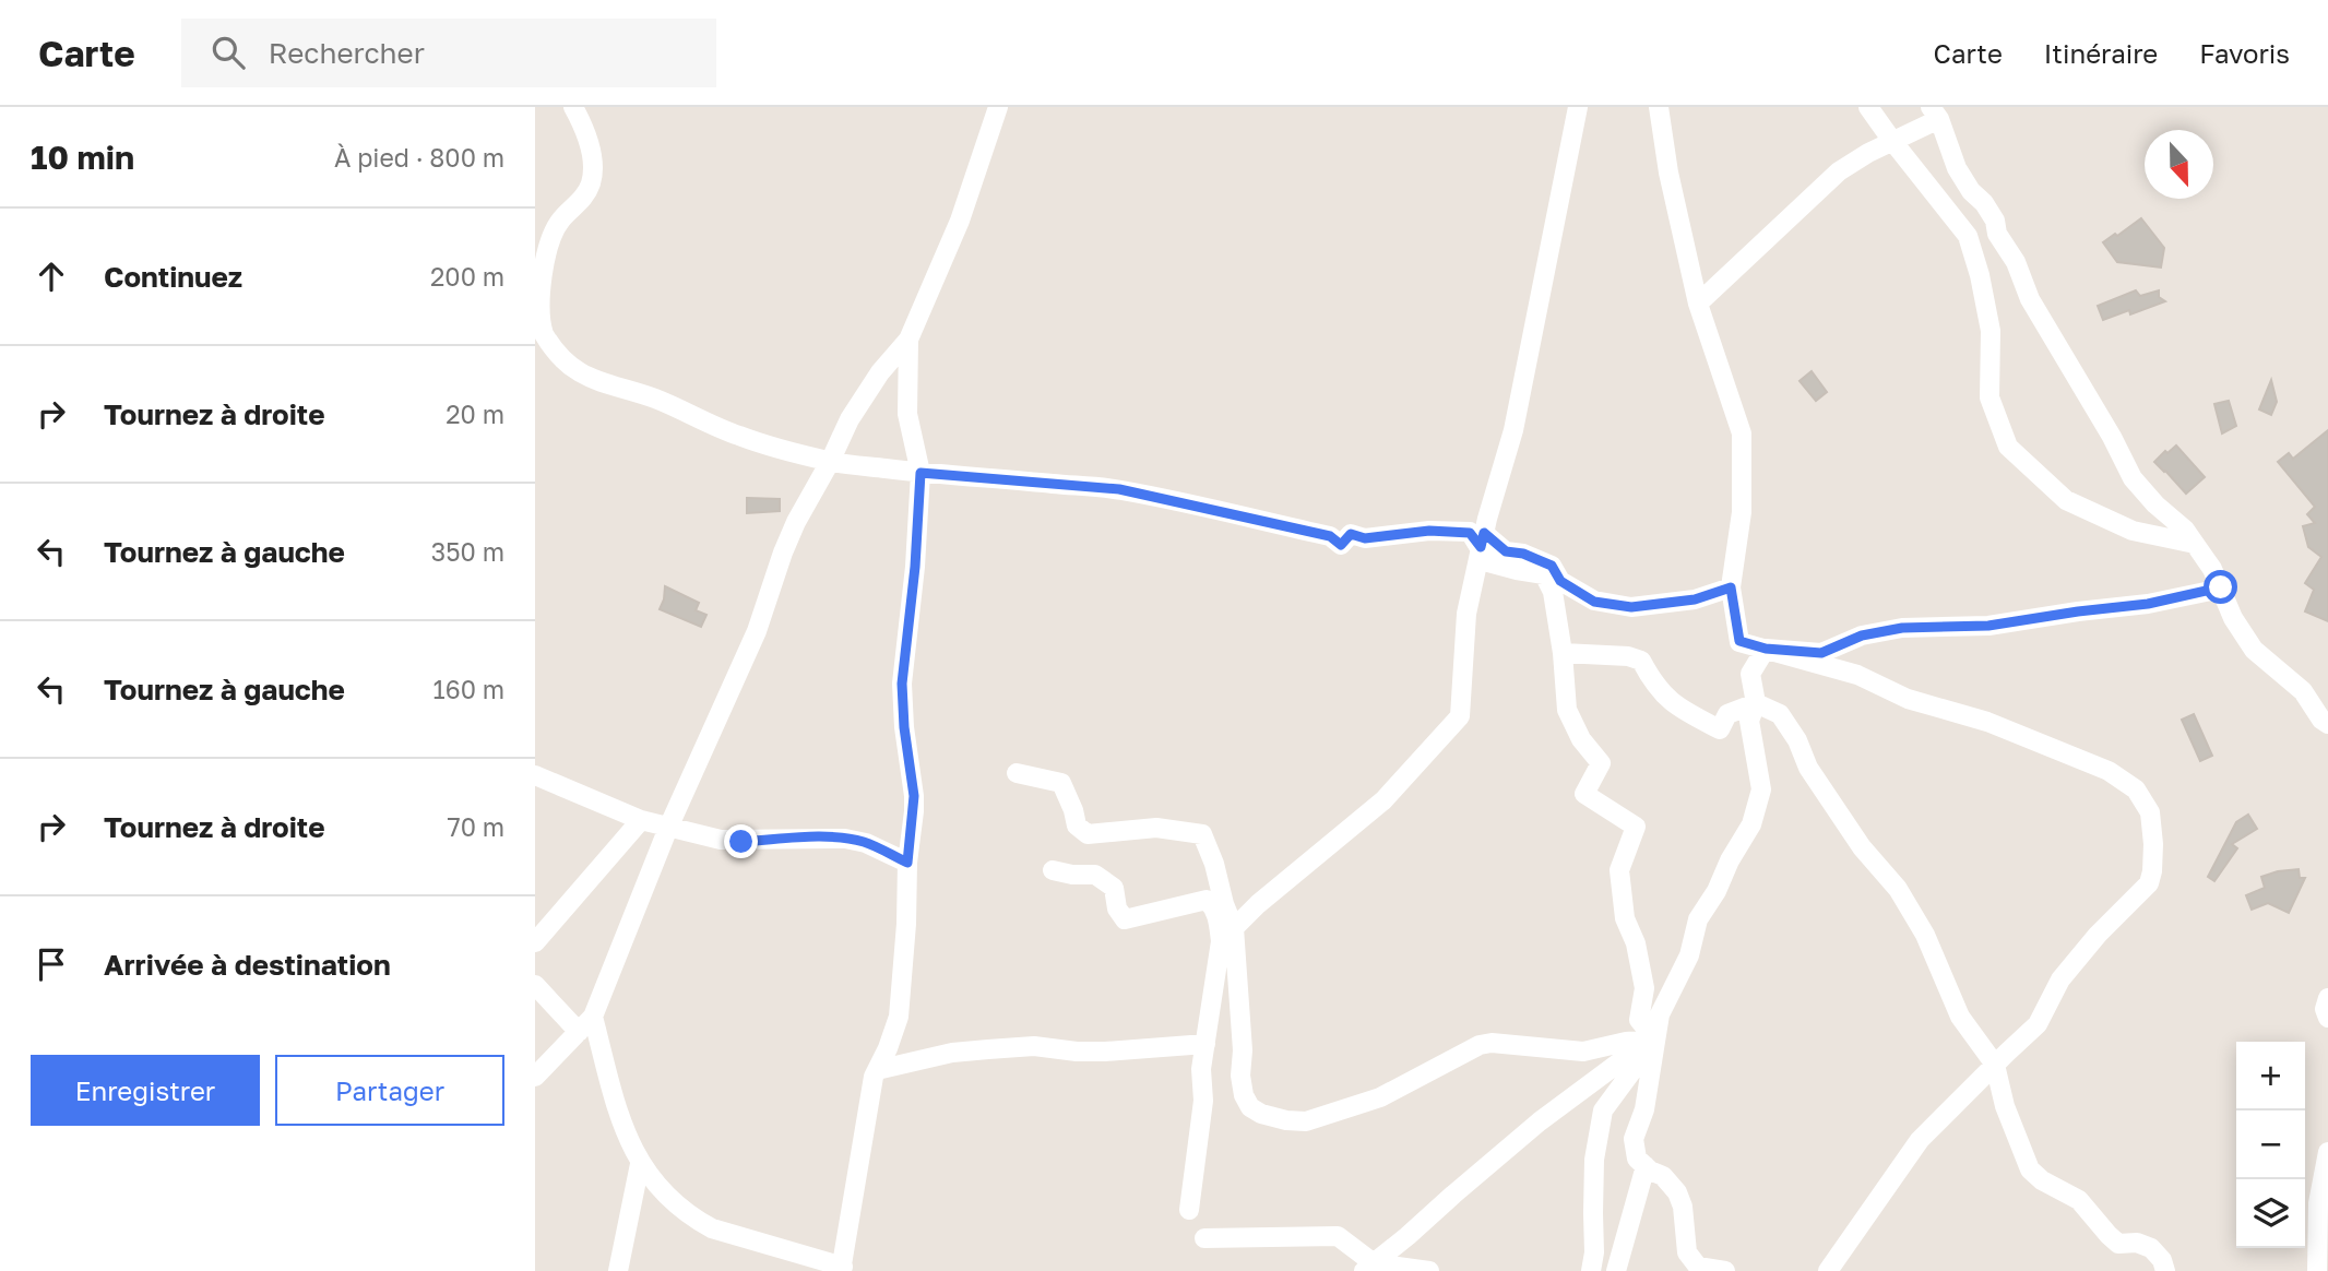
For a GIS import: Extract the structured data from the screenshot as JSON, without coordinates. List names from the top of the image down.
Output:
{
  "north": "bottom",
  "page": {
    "header": "Carte",
    "search": "Rechercher",
    "nav": ["Carte", "Itinéraire", "Favoris"],
    "heading": ["10 min", "À pied · 800 m"],
    "list": [
      ["Continuez", "200 m"],
      ["Tournez à droite", "20 m"],
      ["Tournez à gauche", "350 m"],
      ["Tournez à gauche", "160 m"],
      ["Tournez à droite", "70 m"],
      "Arrivée à destination"
    ],
    "buttons": ["Enregistrer", "Partager"],
    "map_buttons": ["+", "−"]
  }
}
